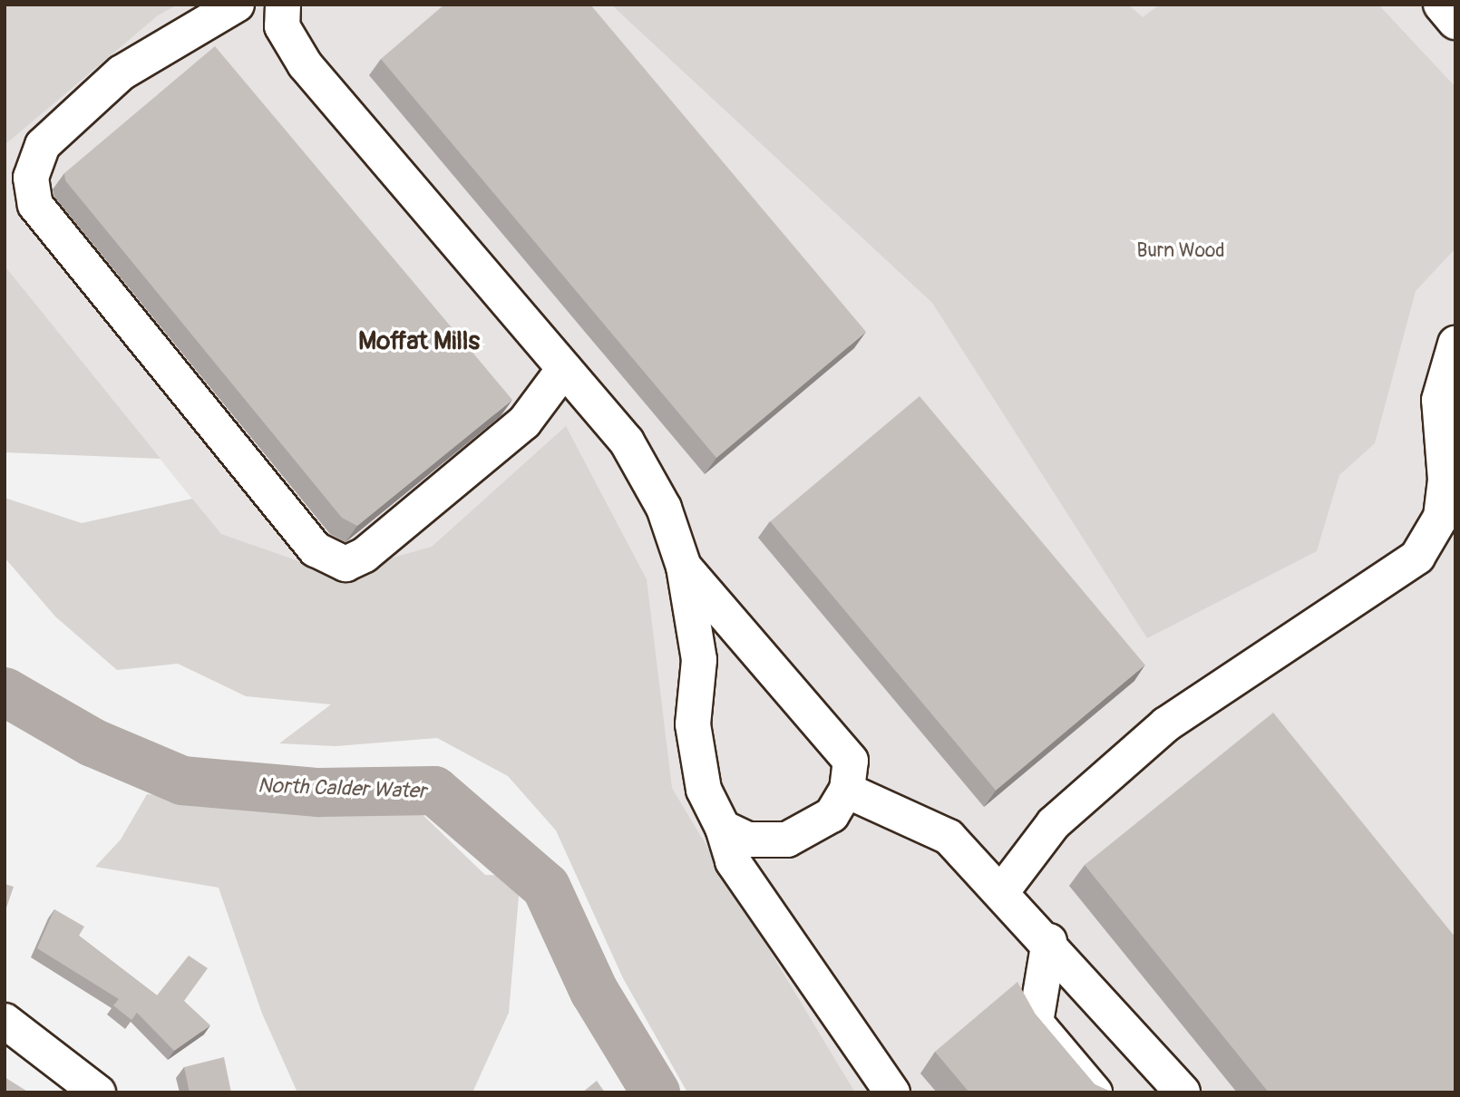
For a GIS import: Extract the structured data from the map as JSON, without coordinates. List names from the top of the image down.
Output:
{
  "districts": ["Moffat Mills"],
  "water": ["North Calder Water"],
  "parks": ["Burn Wood"]
}
